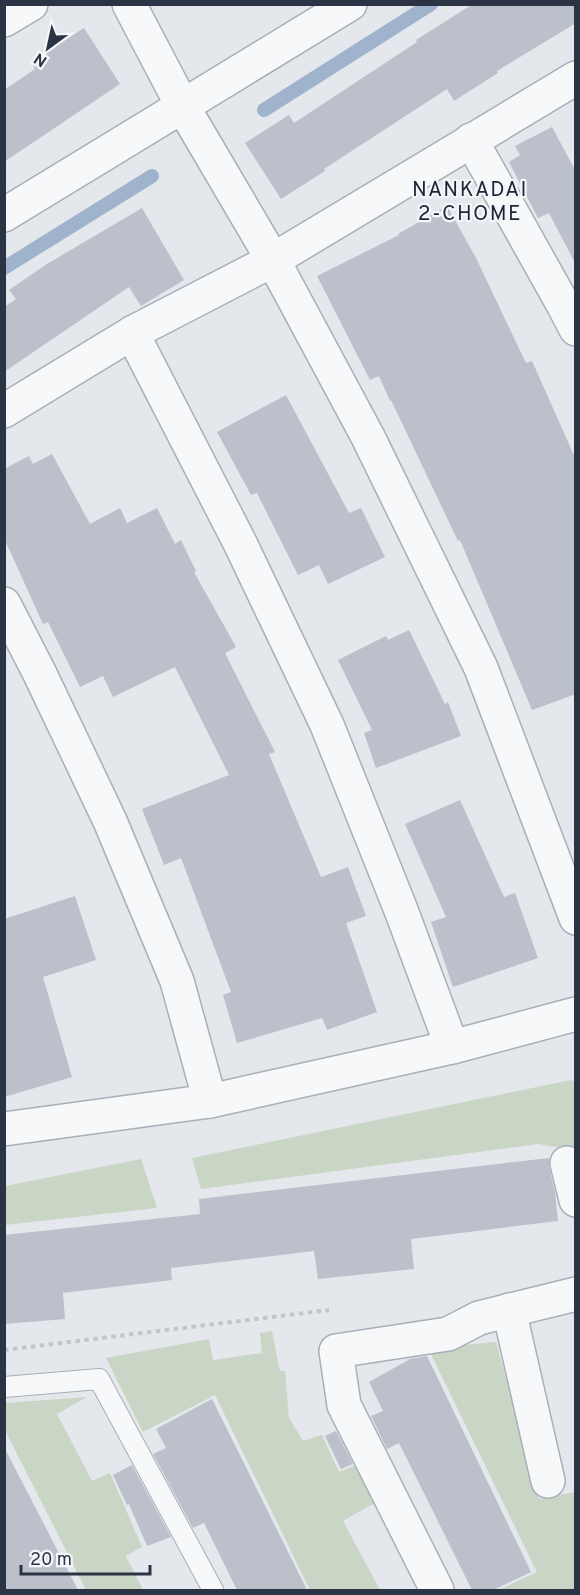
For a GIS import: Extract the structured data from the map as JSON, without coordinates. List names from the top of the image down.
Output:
{
  "districts": ["NANKADAI 2-CHOME"],
  "scale_bar": "20 m",
  "north": "bottom left"
}
